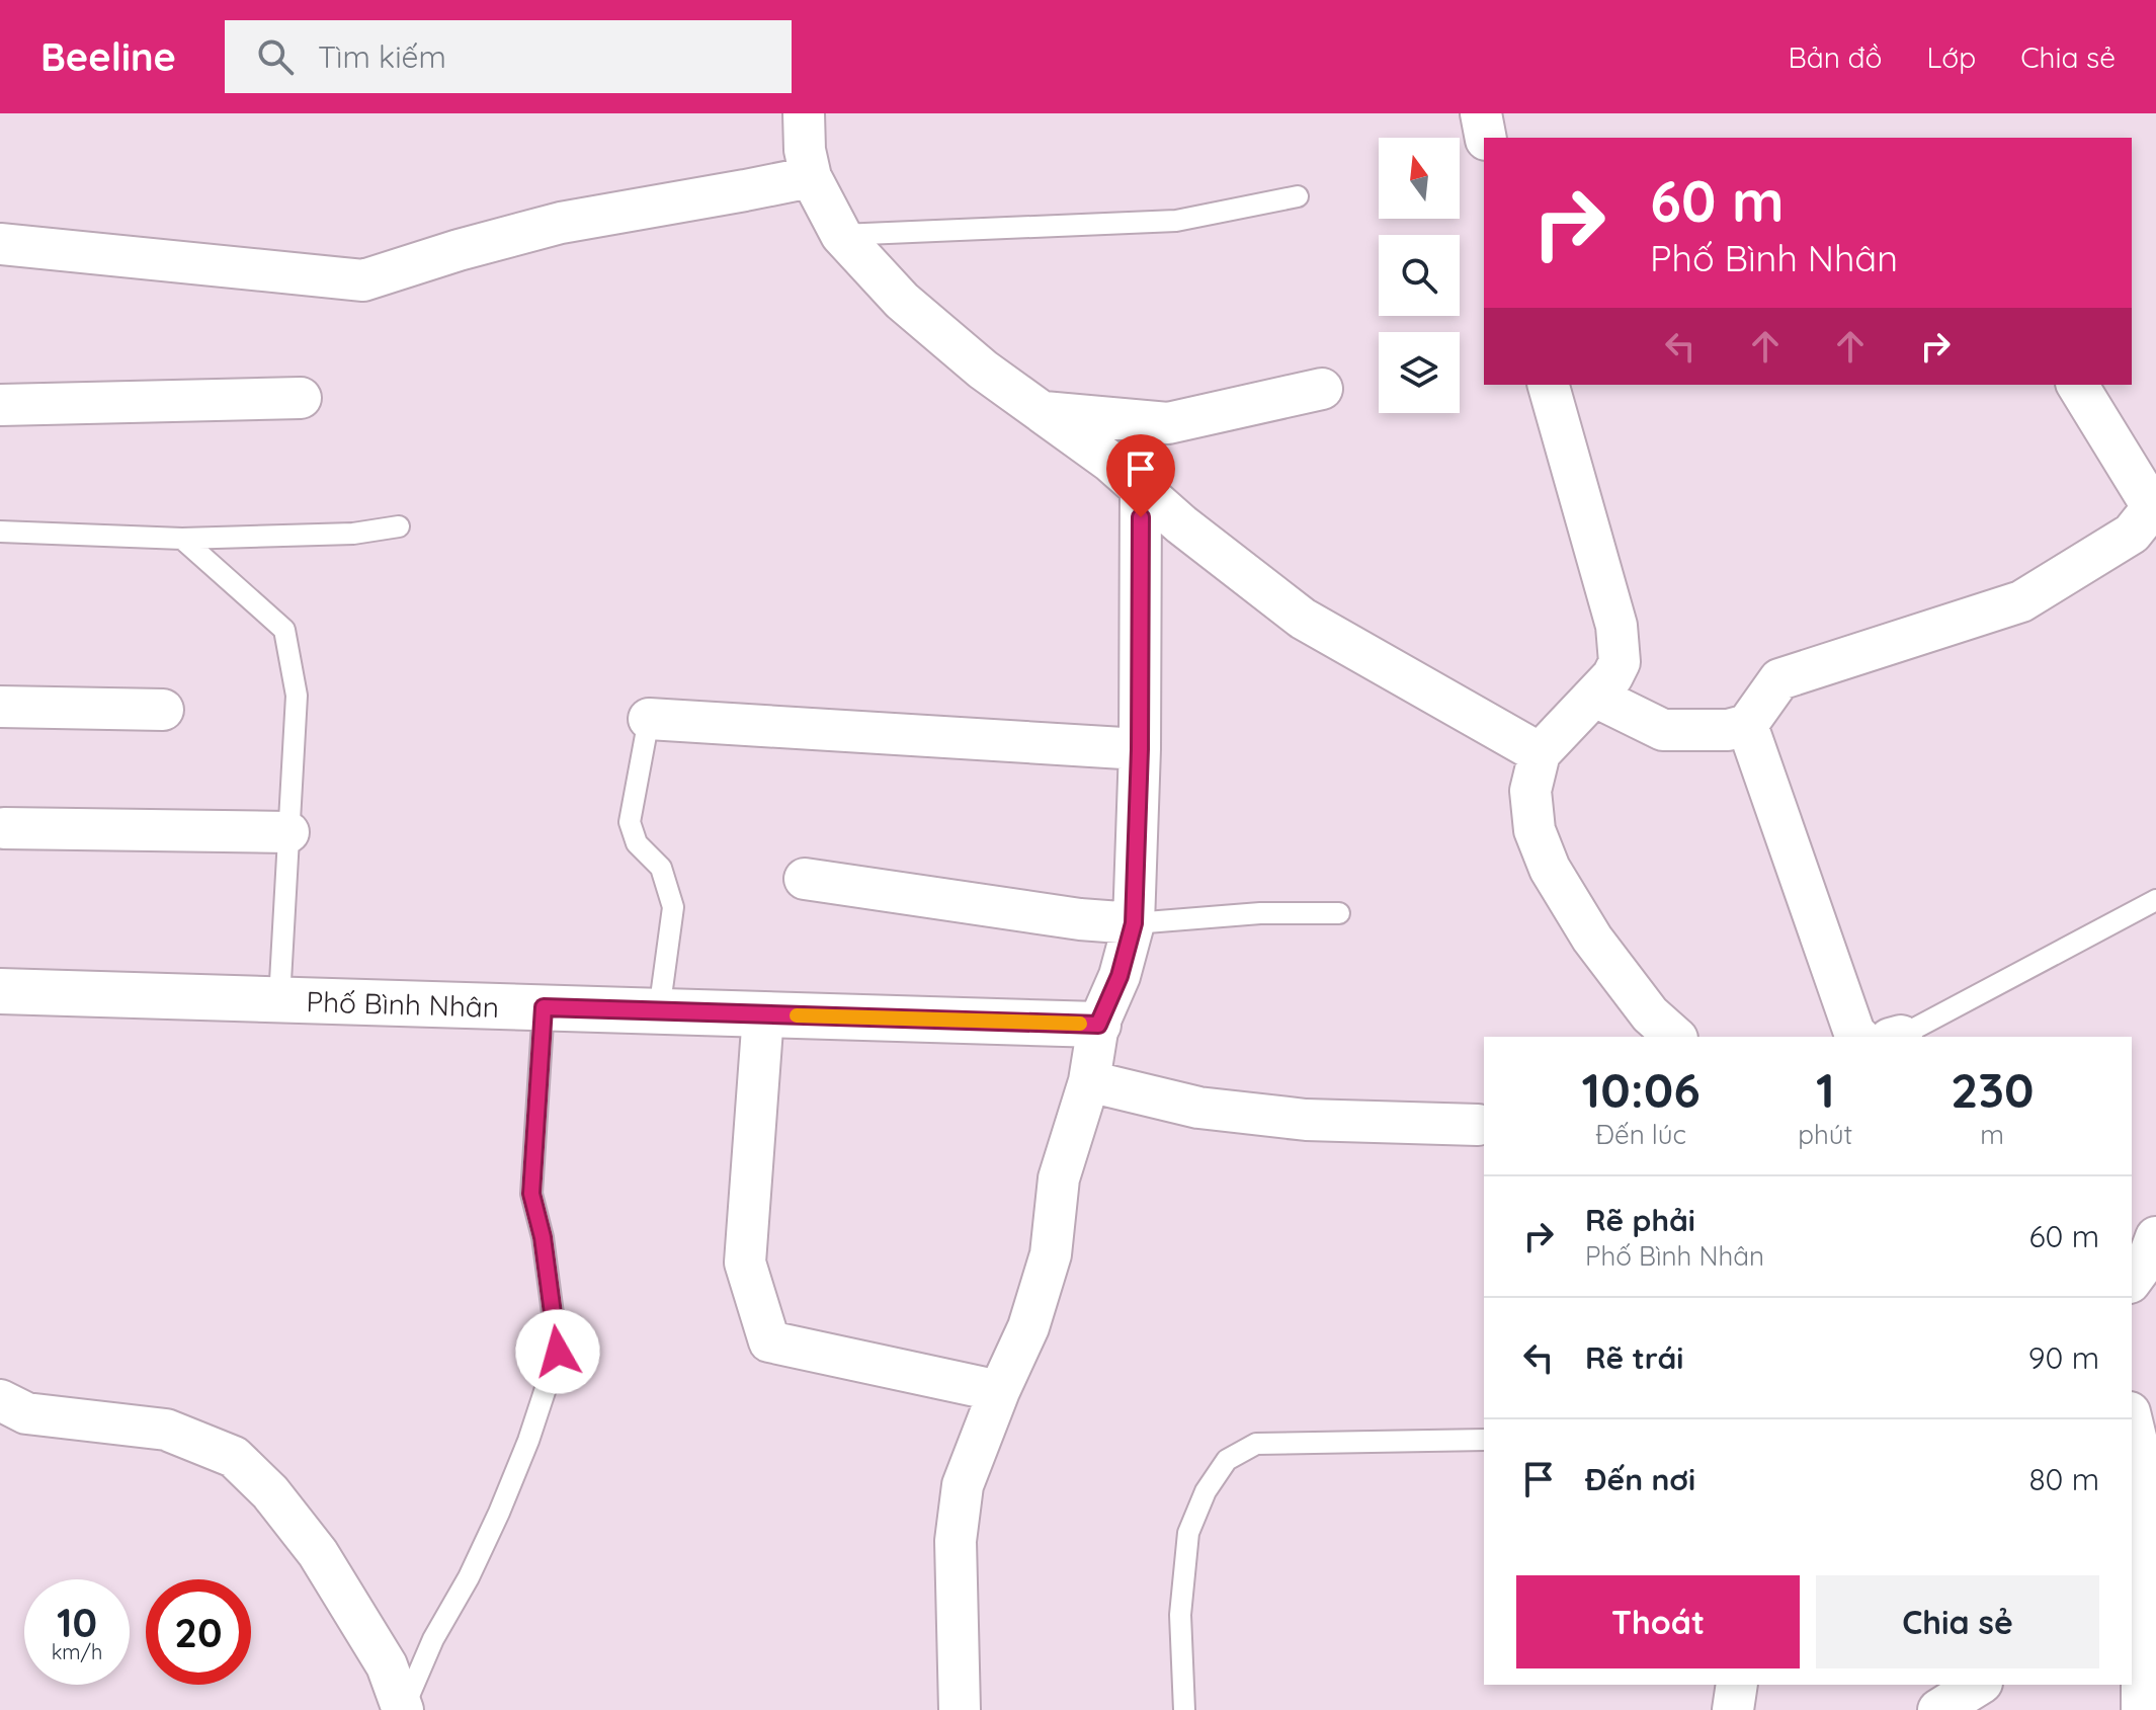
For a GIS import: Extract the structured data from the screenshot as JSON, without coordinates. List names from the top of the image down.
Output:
{
  "streets": {
    "street": ["Phố Bình Nhân"]
  },
  "north": "top",
  "page": {
    "header": "Beeline",
    "search": "Tìm kiếm",
    "nav": ["Bản đồ", "Lớp", "Chia sẻ"],
    "turn": ["60 m", "Phố Bình Nhân"],
    "eta": [
      "10:06",
      "Đến lúc",
      "1",
      "phút",
      "230",
      "m"
    ],
    "list": [
      {
        "name": "Rẽ phải",
        "note": "Phố Bình Nhân",
        "value": "60 m"
      },
      {
        "name": "Rẽ trái",
        "value": "90 m"
      },
      {
        "name": "Đến nơi",
        "value": "80 m"
      }
    ],
    "buttons": ["Thoát", "Chia sẻ"],
    "speed": "10 km/h",
    "limit": "20"
  }
}
